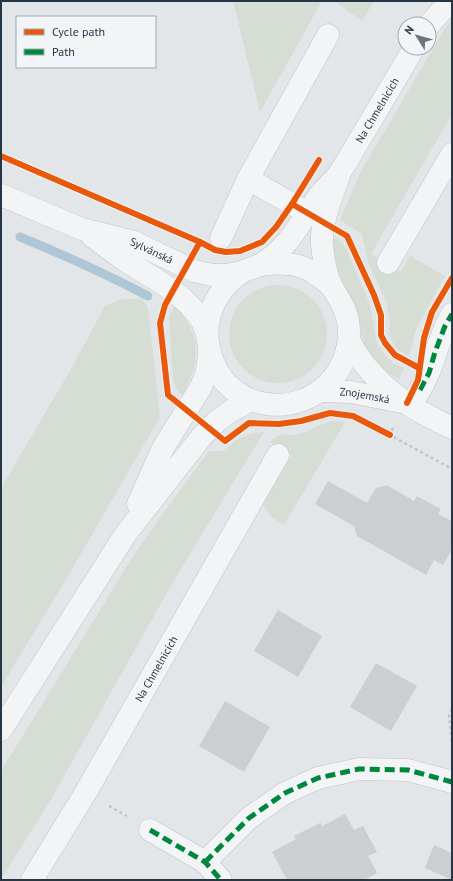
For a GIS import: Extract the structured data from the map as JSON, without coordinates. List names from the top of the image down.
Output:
{
  "streets": {
    "street": ["Na Chmelnicích", "Sylvánská", "Znojemská"]
  },
  "crossings": [
    ["Na Chmelnicích", "Sylvánská"],
    ["Na Chmelnicích", "Znojemská"],
    ["Sylvánská", "Znojemská"]
  ],
  "legend": ["Cycle path", "Path"],
  "north": "top left"
}
